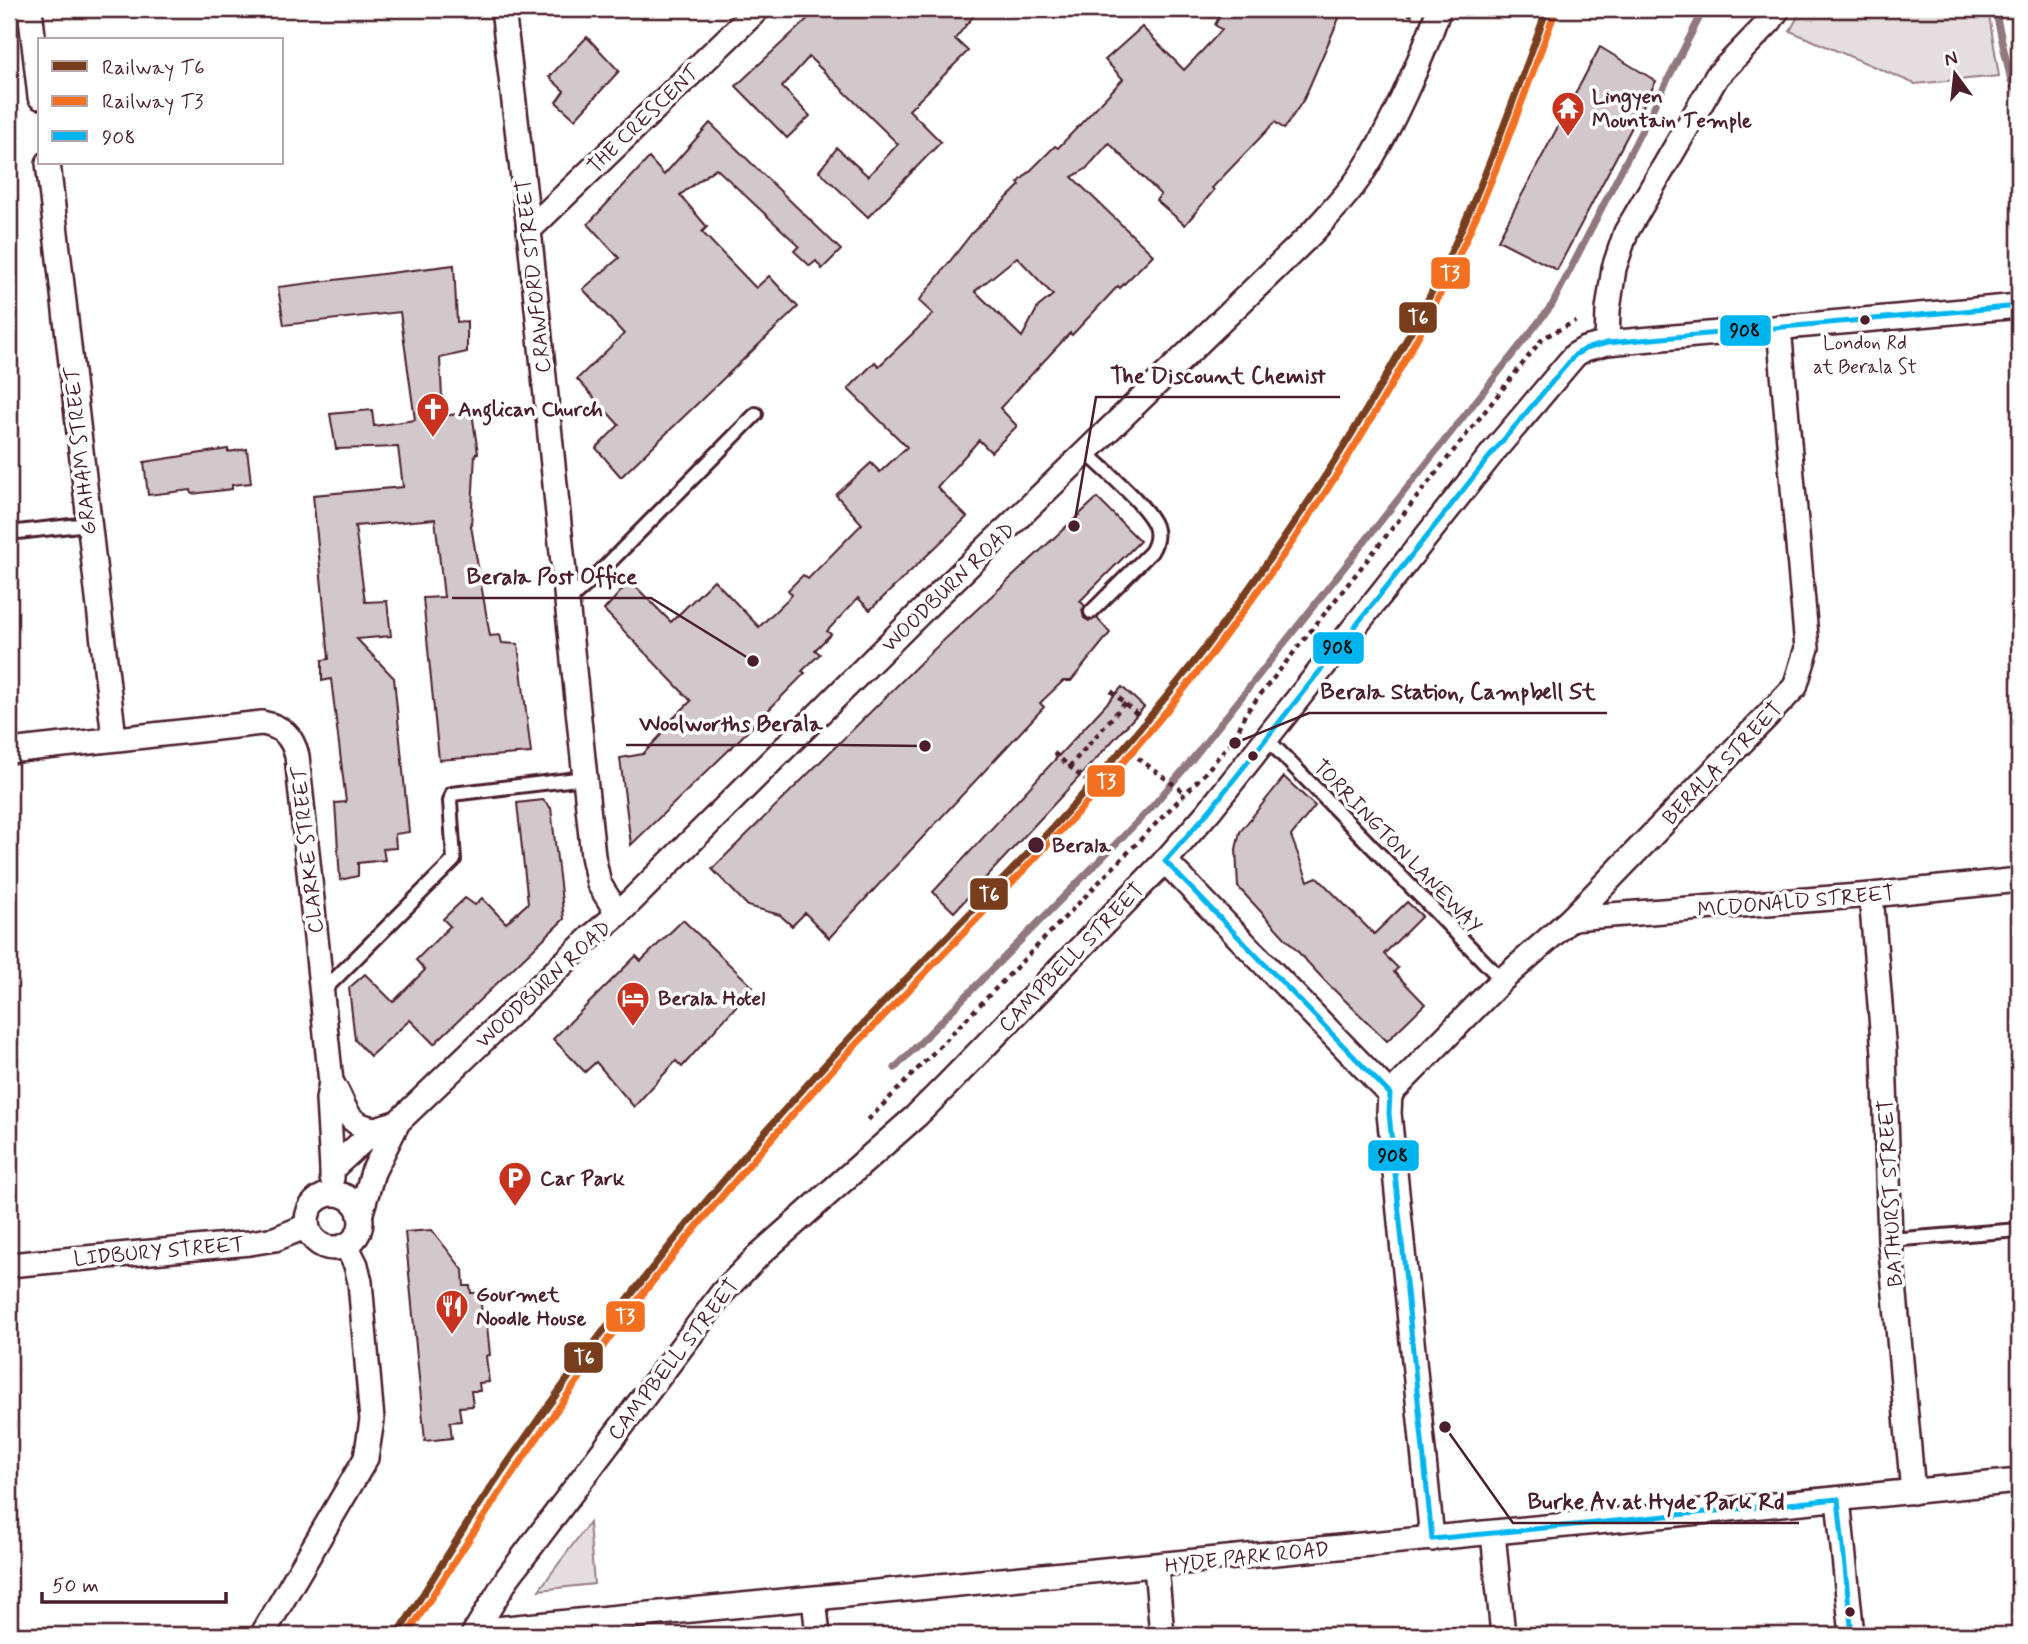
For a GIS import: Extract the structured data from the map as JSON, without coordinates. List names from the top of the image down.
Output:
{
  "streets": {
    "street": [
      "THE CRESCENT",
      "CRAWFORD STREET",
      "GRAHAM STREET",
      "WOODBURN ROAD",
      "BERALA STREET",
      "CLARKE STREET",
      "MCDONALD STREET",
      "CAMPBELL STREET",
      "BATHURST STREET",
      "LIDBURY STREET",
      "HYDE PARK ROAD"
    ],
    "lane": ["TORRINGTON LANEWAY"]
  },
  "crossings": [
    ["THE CRESCENT", "CRAWFORD STREET"],
    ["CRAWFORD STREET", "WOODBURN ROAD"],
    ["GRAHAM STREET", "CLARKE STREET"],
    ["WOODBURN ROAD", "CLARKE STREET"],
    ["WOODBURN ROAD", "LIDBURY STREET"],
    ["BERALA STREET", "TORRINGTON LANEWAY"],
    ["BERALA STREET", "MCDONALD STREET"],
    ["BERALA STREET", "CAMPBELL STREET"],
    ["TORRINGTON LANEWAY", "CAMPBELL STREET"],
    ["MCDONALD STREET", "BATHURST STREET"],
    ["CAMPBELL STREET", "HYDE PARK ROAD"],
    ["BATHURST STREET", "HYDE PARK ROAD"]
  ],
  "places": {
    "temple": ["Lingyen Mountain Temple"],
    "other": [
      "London Rd at Berala St",
      "The Discount Chemist",
      "Berala Post Office",
      "Berala Station, Campbell St",
      "Woolworths Berala",
      "Berala",
      "Burke Av at Hyde Park Rd"
    ],
    "church": ["Anglican Church"],
    "hotel": ["Berala Hotel"],
    "parking": ["Car Park"],
    "restaurant": ["Gourmet Noodle House"]
  },
  "lines": ["rail line T6", "rail line T3", "transit line 908"],
  "legend": ["Railway T6", "Railway T3", "908"],
  "scale_bar": "50 m",
  "north": "top"
}
